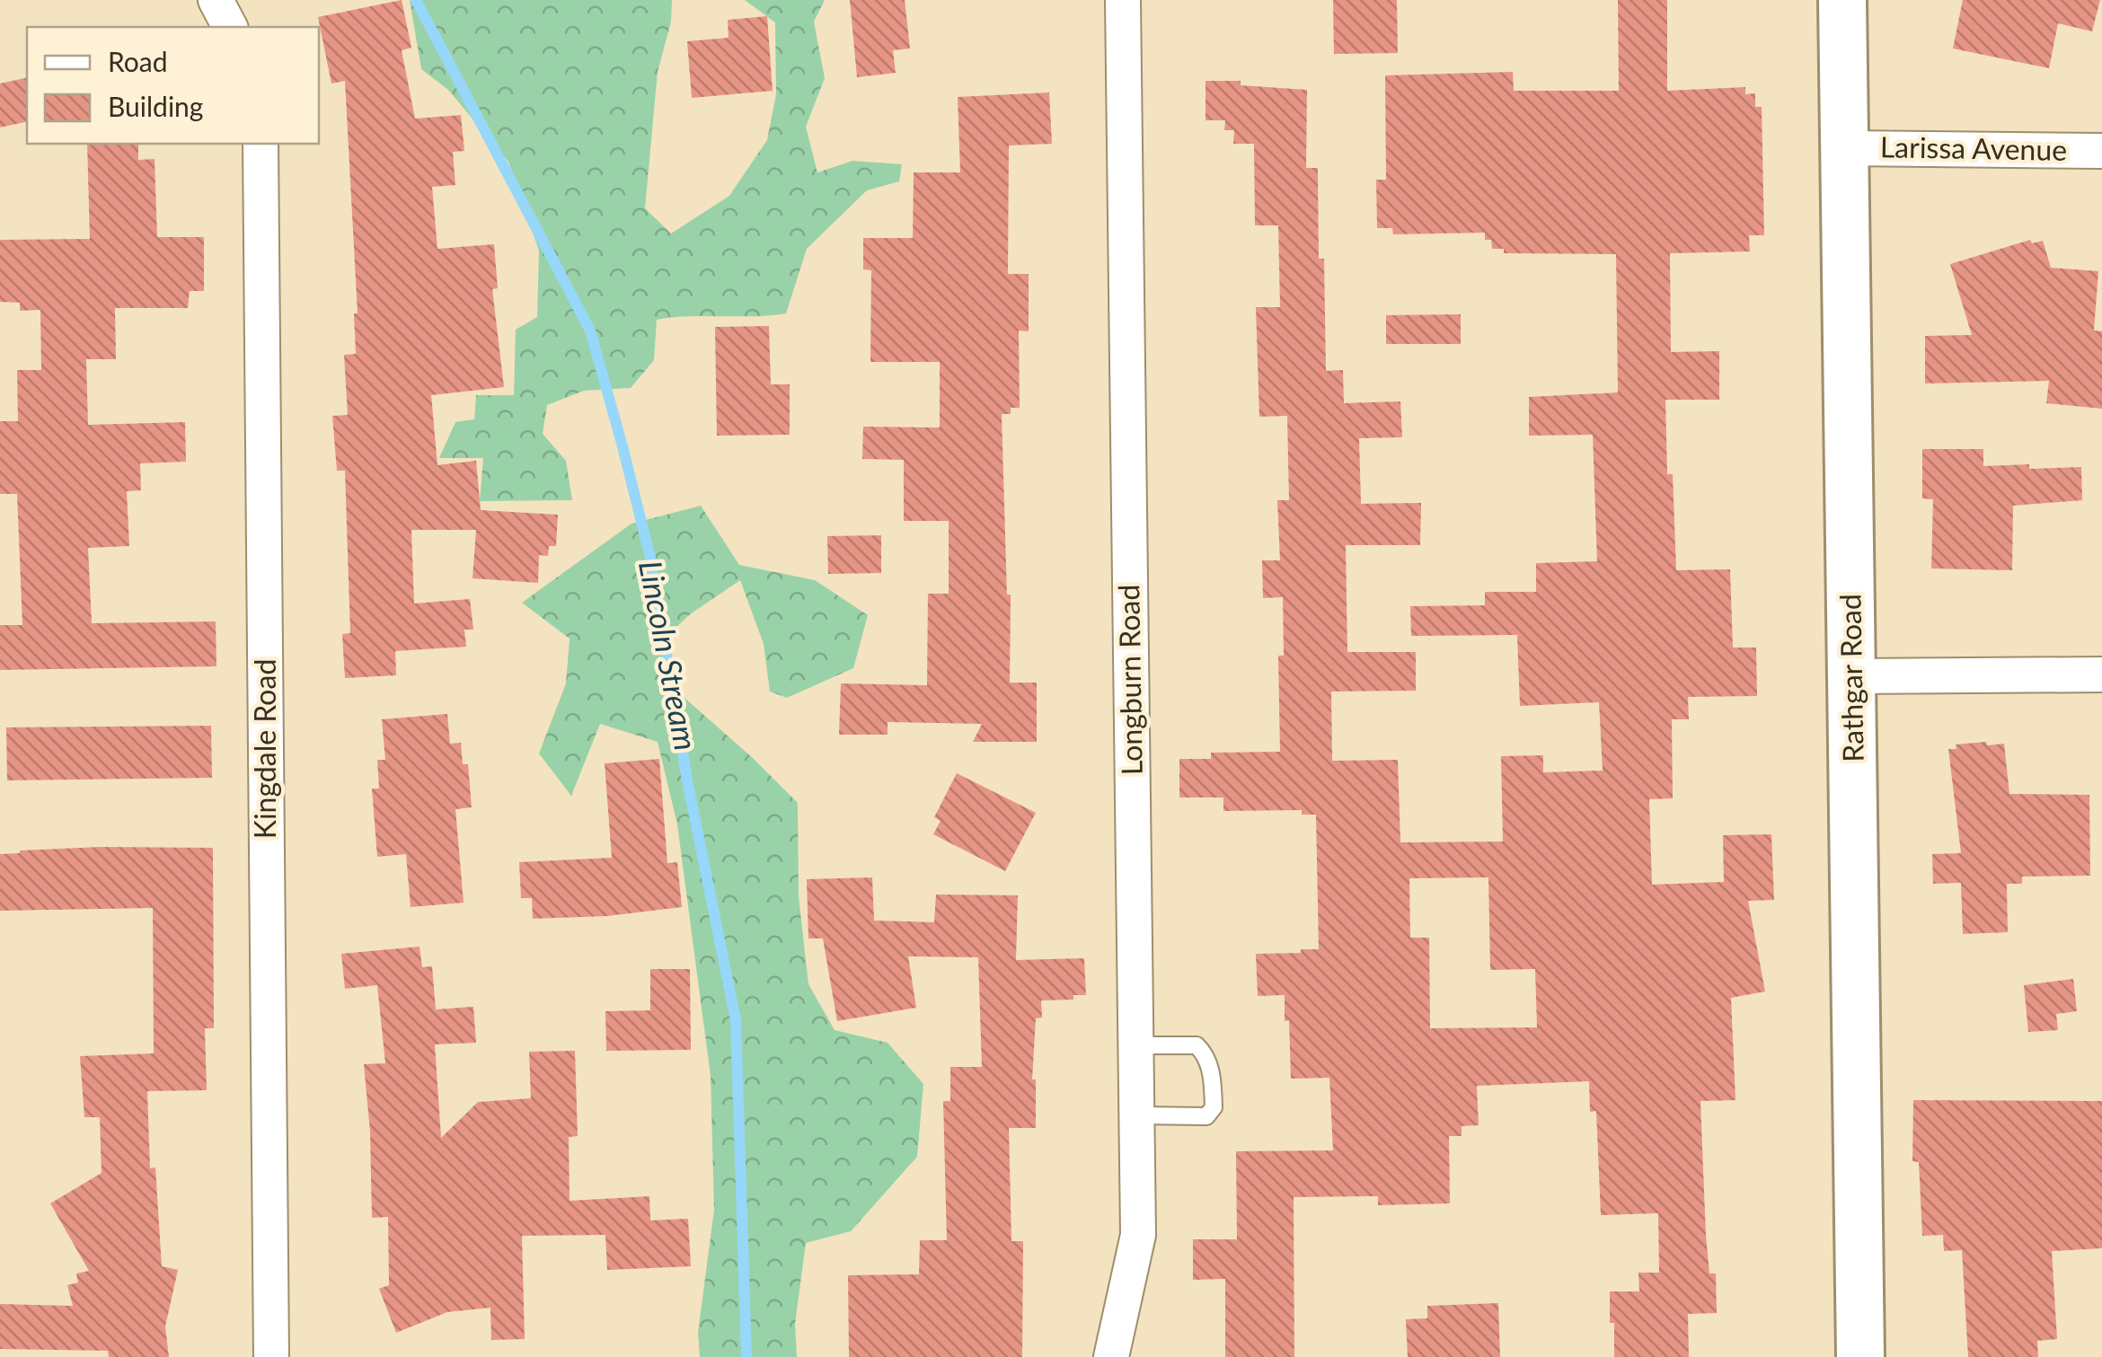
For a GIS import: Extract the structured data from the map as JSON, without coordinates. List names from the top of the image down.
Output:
{
  "streets": {
    "main road": ["Rathgar Road"],
    "street": ["Larissa Avenue", "Longburn Road", "Kingdale Road"]
  },
  "crossings": [
    ["Larissa Avenue", "Rathgar Road"]
  ],
  "water": ["Lincoln Stream"],
  "legend": ["Road", "Building"]
}
